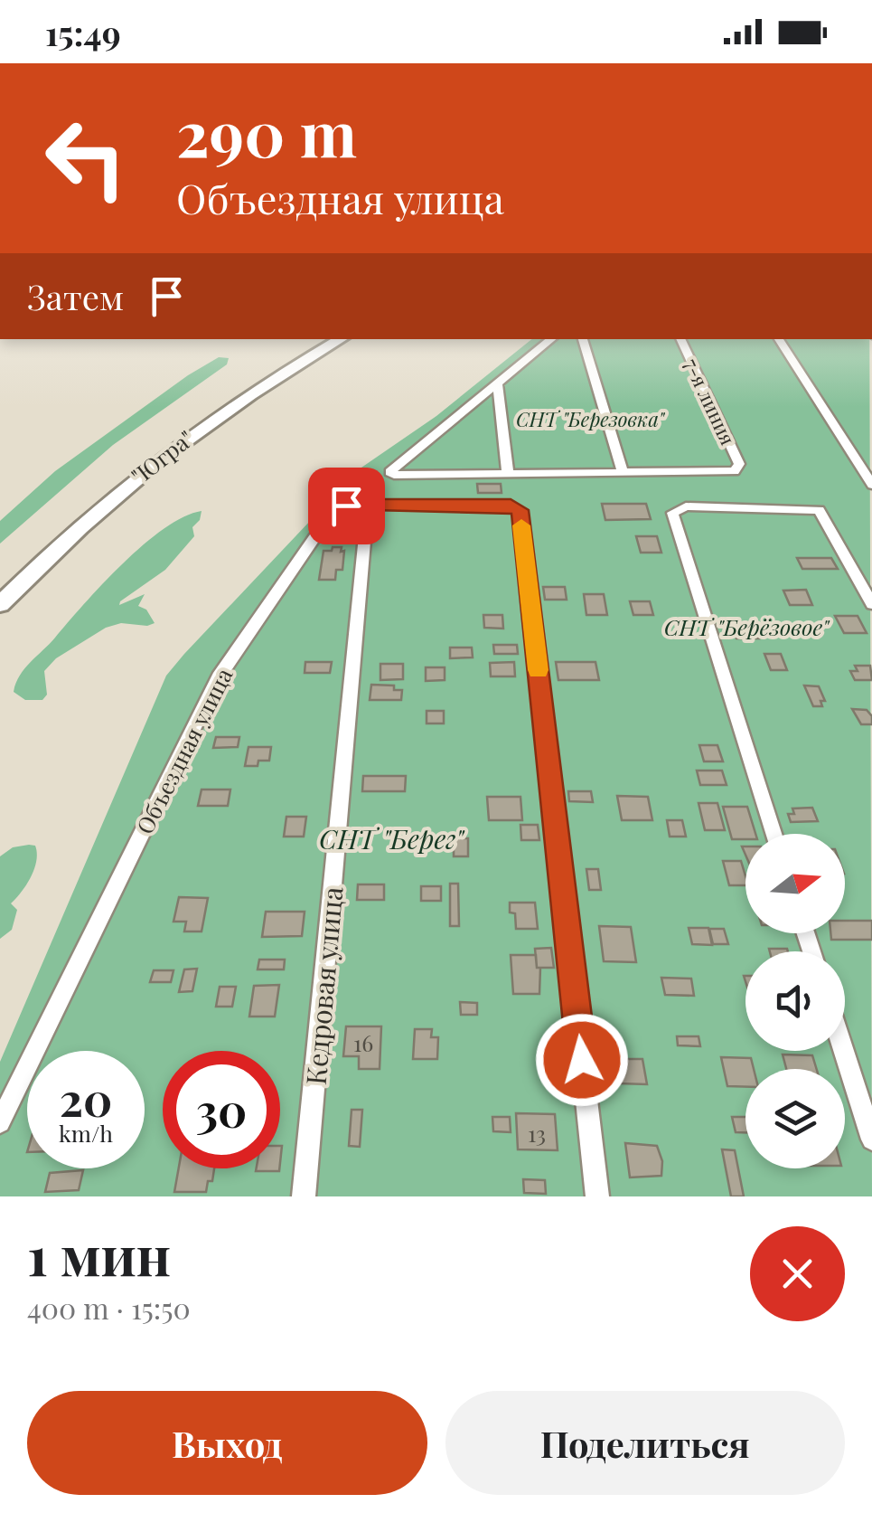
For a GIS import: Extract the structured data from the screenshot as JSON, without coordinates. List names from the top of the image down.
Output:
{
  "streets": {
    "highway": ["\"Югра\""],
    "street": ["7-я линия", "Объездная улица", "Кедровая улица"]
  },
  "crossings": [
    ["Объездная улица", "Кедровая улица"]
  ],
  "parks": ["СНТ \"Березовка\"", "СНТ \"Берёзовое\"", "СНТ \"Берег\""],
  "house_numbers": ["16", "13"],
  "north": "right",
  "page": {
    "status": "15:49",
    "turn": ["290 m", "Объездная улица"],
    "then": "Затем",
    "speed": "20 km/h",
    "limit": "30",
    "heading": ["1 мин", "400 m · 15:50"],
    "buttons": ["Выход", "Поделиться"]
  }
}
